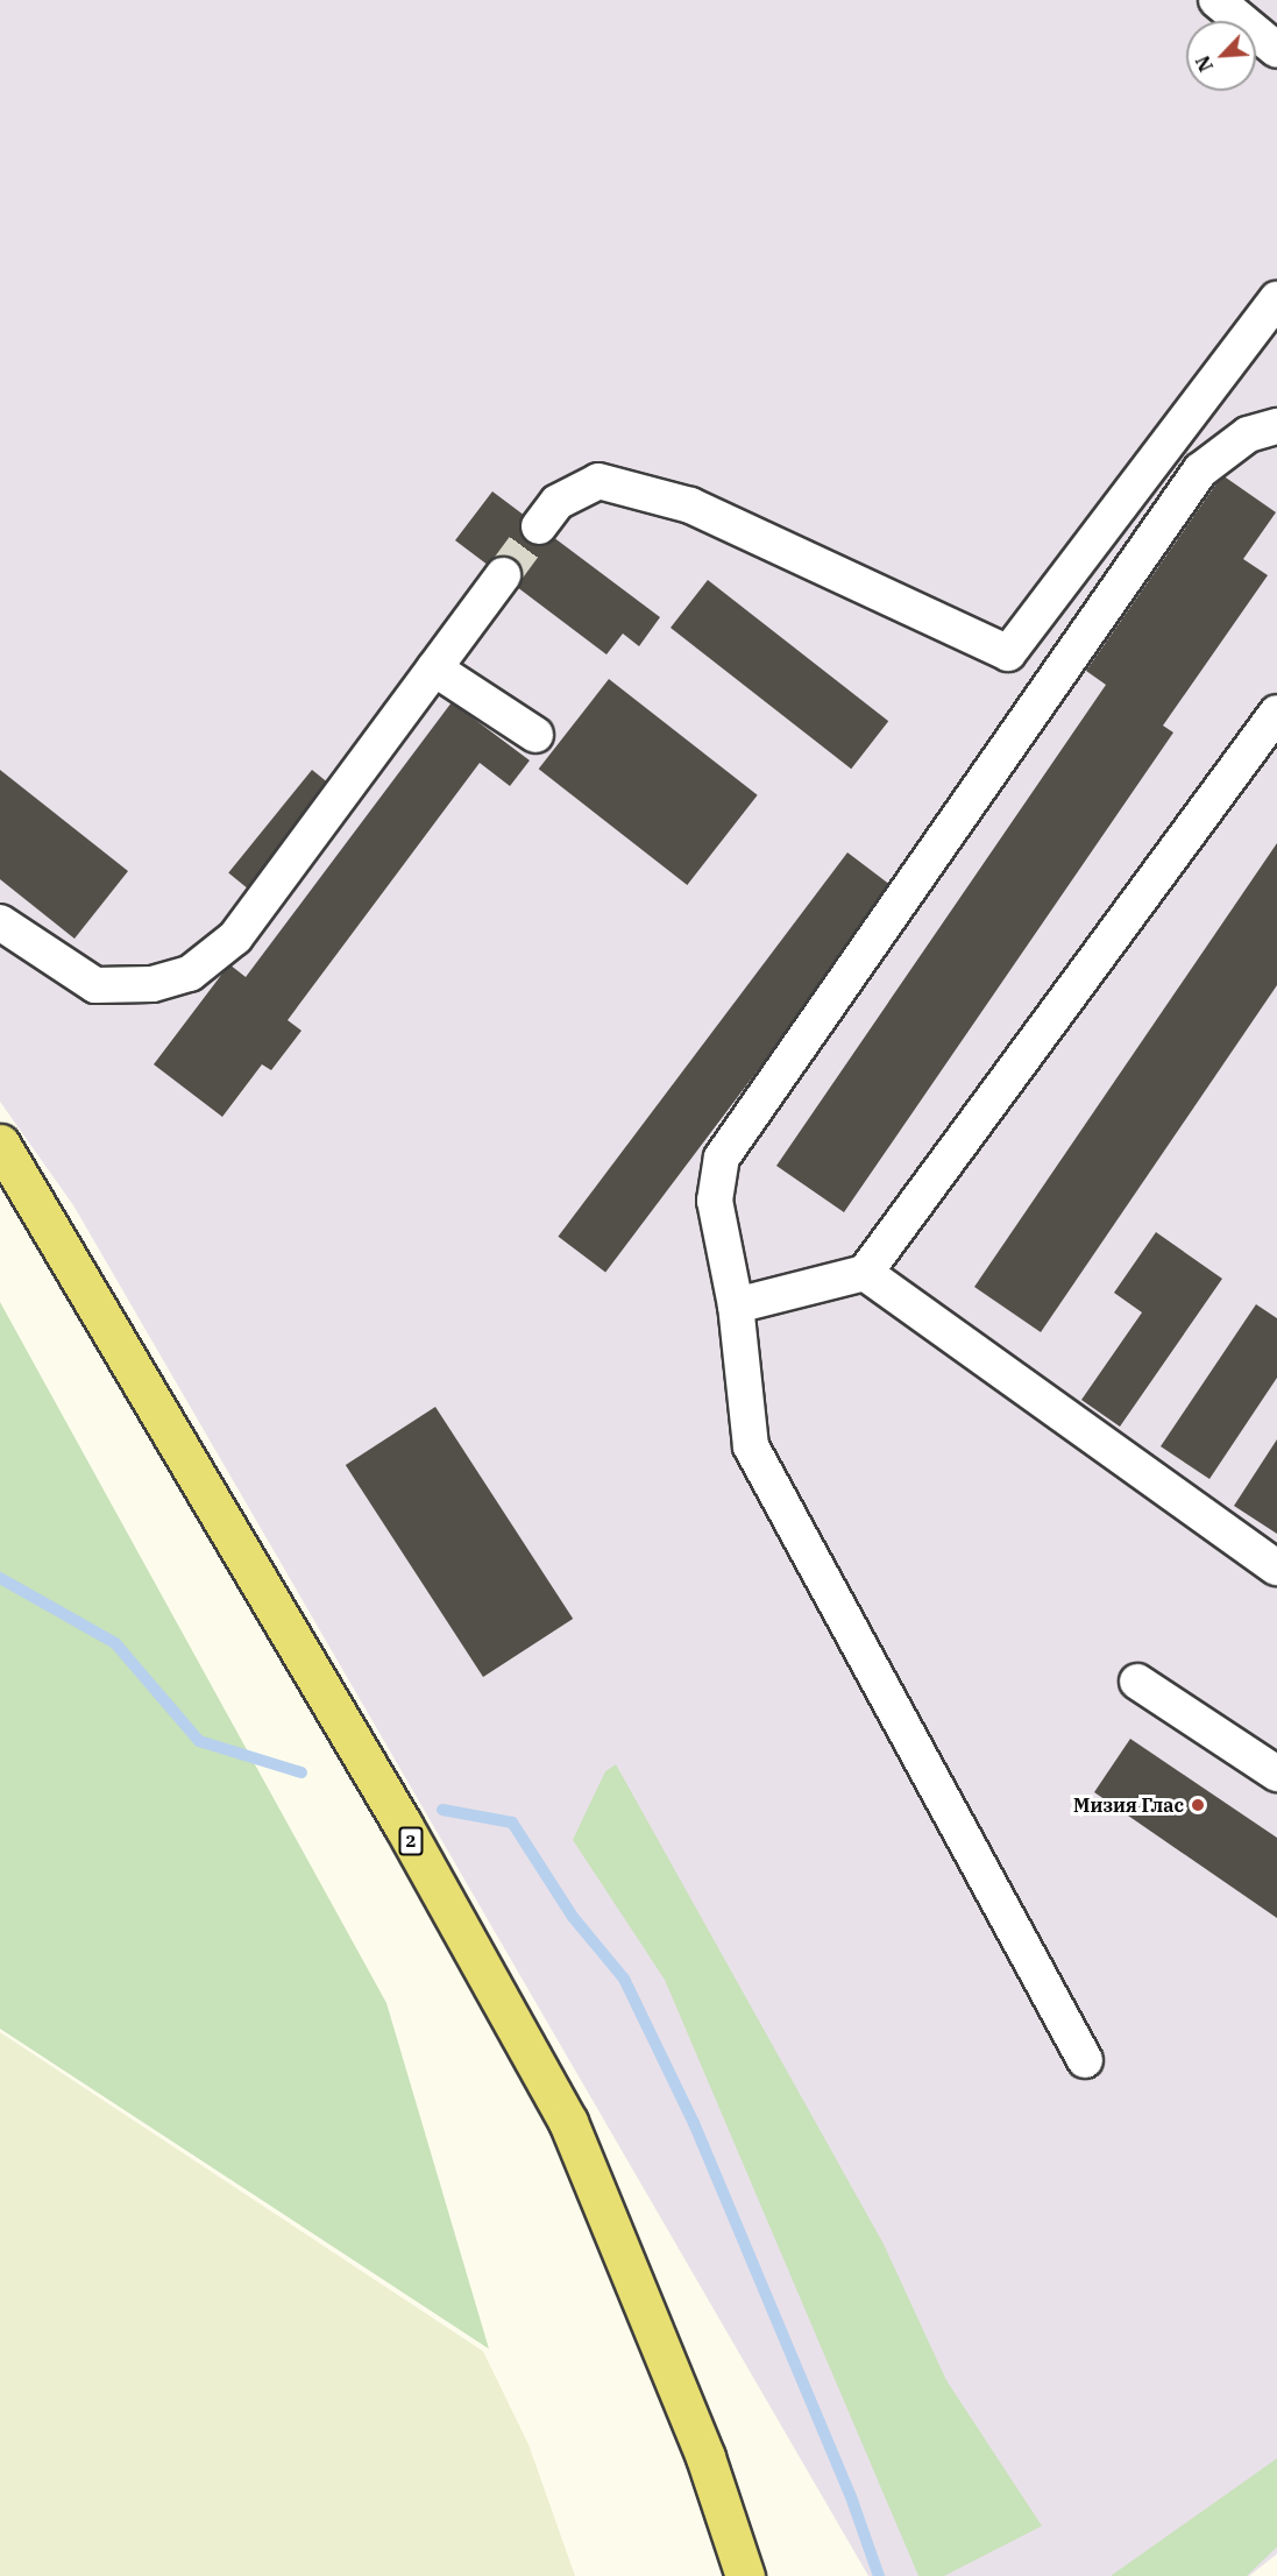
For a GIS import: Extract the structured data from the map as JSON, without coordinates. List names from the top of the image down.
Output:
{
  "streets": {
    "main road": ["2"]
  },
  "places": ["Мизия Глас"],
  "north": "bottom left"
}
